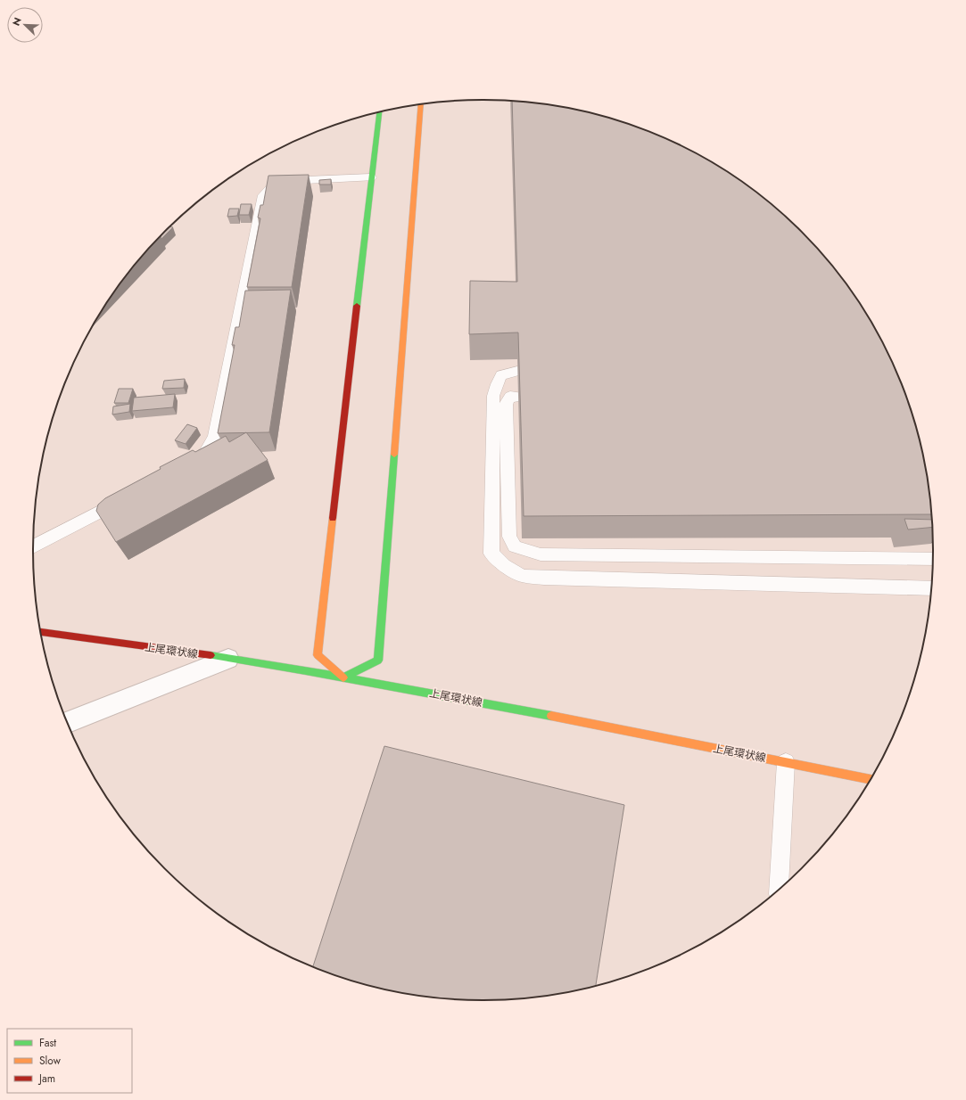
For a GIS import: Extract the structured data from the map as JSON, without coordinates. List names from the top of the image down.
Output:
{
  "streets": {
    "street": ["上尾環状線"]
  },
  "legend": ["Fast", "Slow", "Jam"],
  "north": "top left"
}
